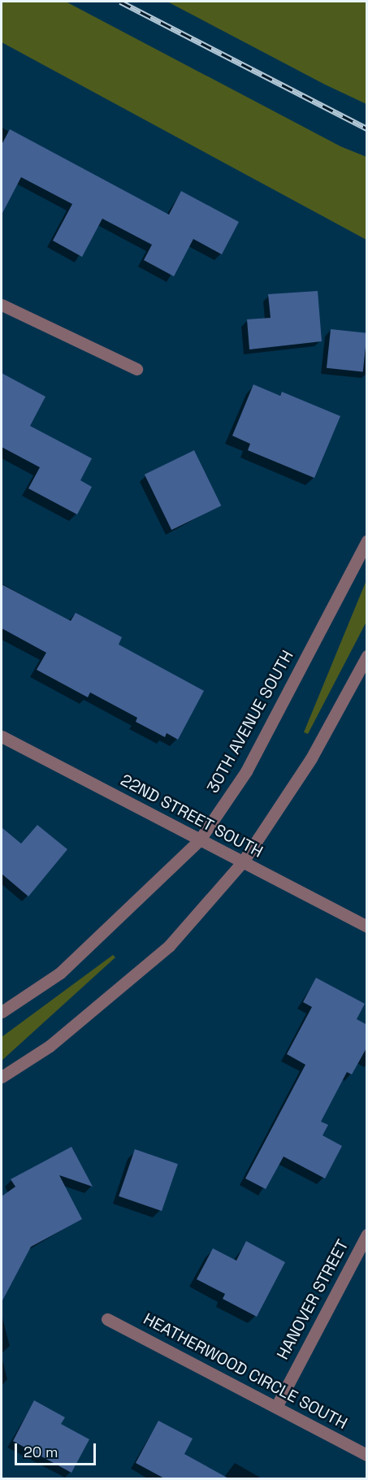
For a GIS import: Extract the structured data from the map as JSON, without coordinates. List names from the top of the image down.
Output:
{
  "streets": {
    "street": [
      "30TH AVENUE SOUTH",
      "22ND STREET SOUTH",
      "HANOVER STREET",
      "HEATHERWOOD CIRCLE SOUTH"
    ]
  },
  "crossings": [
    ["30TH AVENUE SOUTH", "22ND STREET SOUTH"],
    ["HANOVER STREET", "HEATHERWOOD CIRCLE SOUTH"]
  ],
  "scale_bar": "20 m"
}
